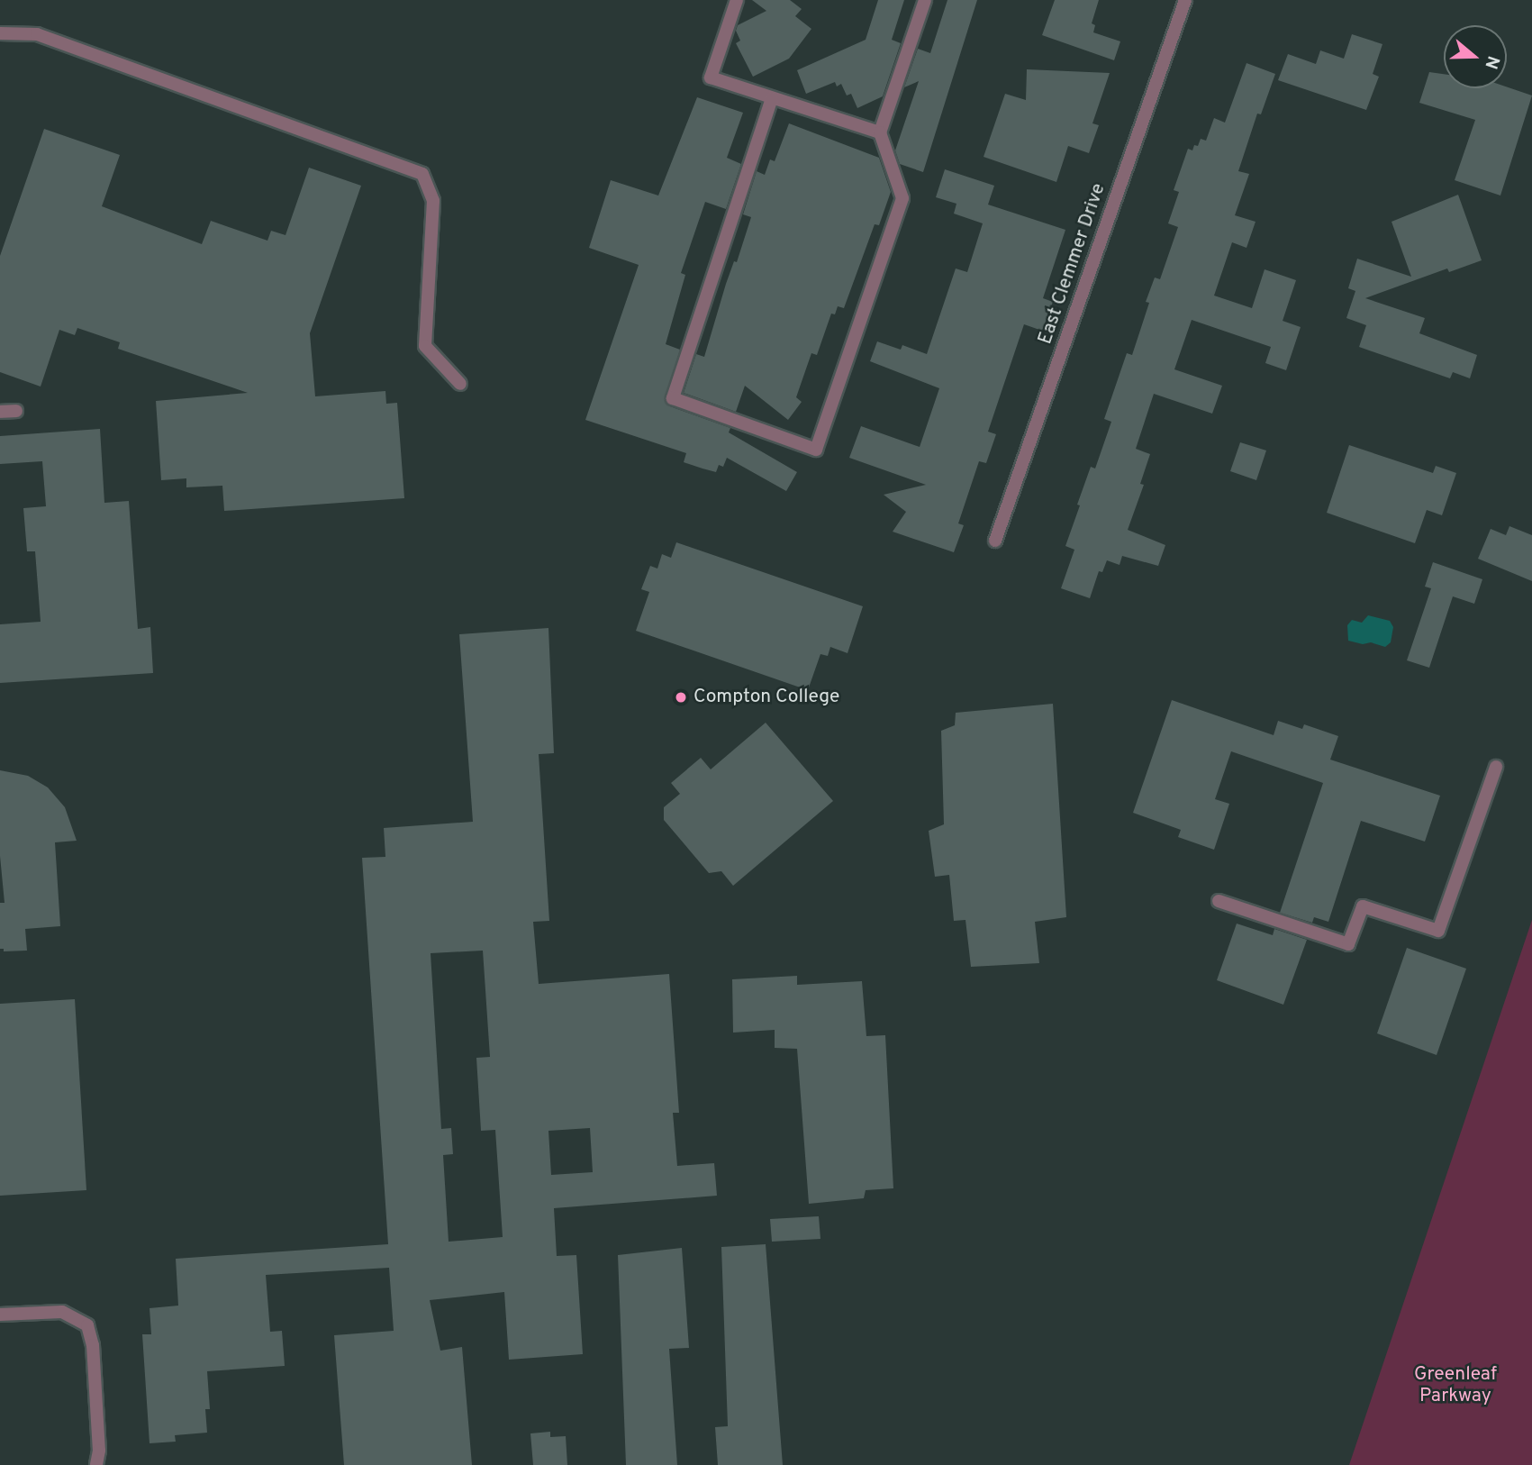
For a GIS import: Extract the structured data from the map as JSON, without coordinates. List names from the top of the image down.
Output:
{
  "streets": {
    "street": ["East Clemmer Drive"]
  },
  "parks": ["Greenleaf Parkway"],
  "places": ["Compton College"],
  "north": "right"
}
